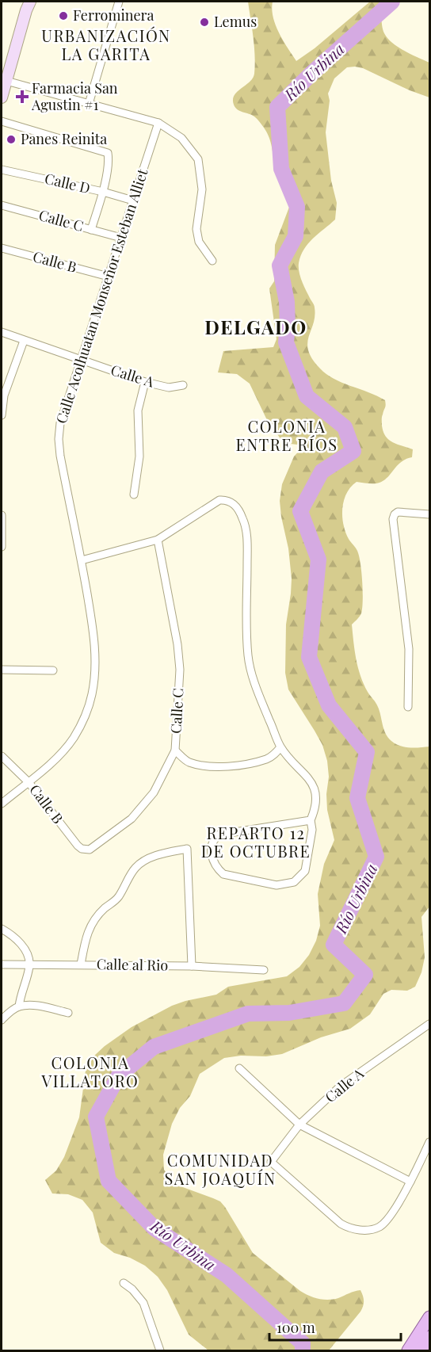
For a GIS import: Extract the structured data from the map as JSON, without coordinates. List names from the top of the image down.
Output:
{
  "streets": {
    "street": [
      "Calle D",
      "Calle C",
      "Calle B",
      "Calle Acolhuatan Monseñor Esteban Alliet",
      "Calle A",
      "Calle al Rio"
    ]
  },
  "crossings": [
    ["Calle D", "Calle Acolhuatan Monseñor Esteban Alliet"],
    ["Calle C", "Calle B"],
    ["Calle C", "Calle Acolhuatan Monseñor Esteban Alliet"],
    ["Calle B", "Calle Acolhuatan Monseñor Esteban Alliet"],
    ["Calle Acolhuatan Monseñor Esteban Alliet", "Calle A"]
  ],
  "districts": [
    "URBANIZACIÓN LA GARITA",
    "DELGADO",
    "COLONIA ENTRE RÍOS",
    "REPARTO 12 DE OCTUBRE",
    "COLONIA VILLATORO",
    "COMUNIDAD SAN JOAQUÍN"
  ],
  "water": ["Río Urbina"],
  "places": {
    "other": ["Ferrominera", "Lemus", "Panes Reinita"],
    "health": ["Farmacia San Agustin #1"]
  },
  "scale_bar": "100 m"
}
